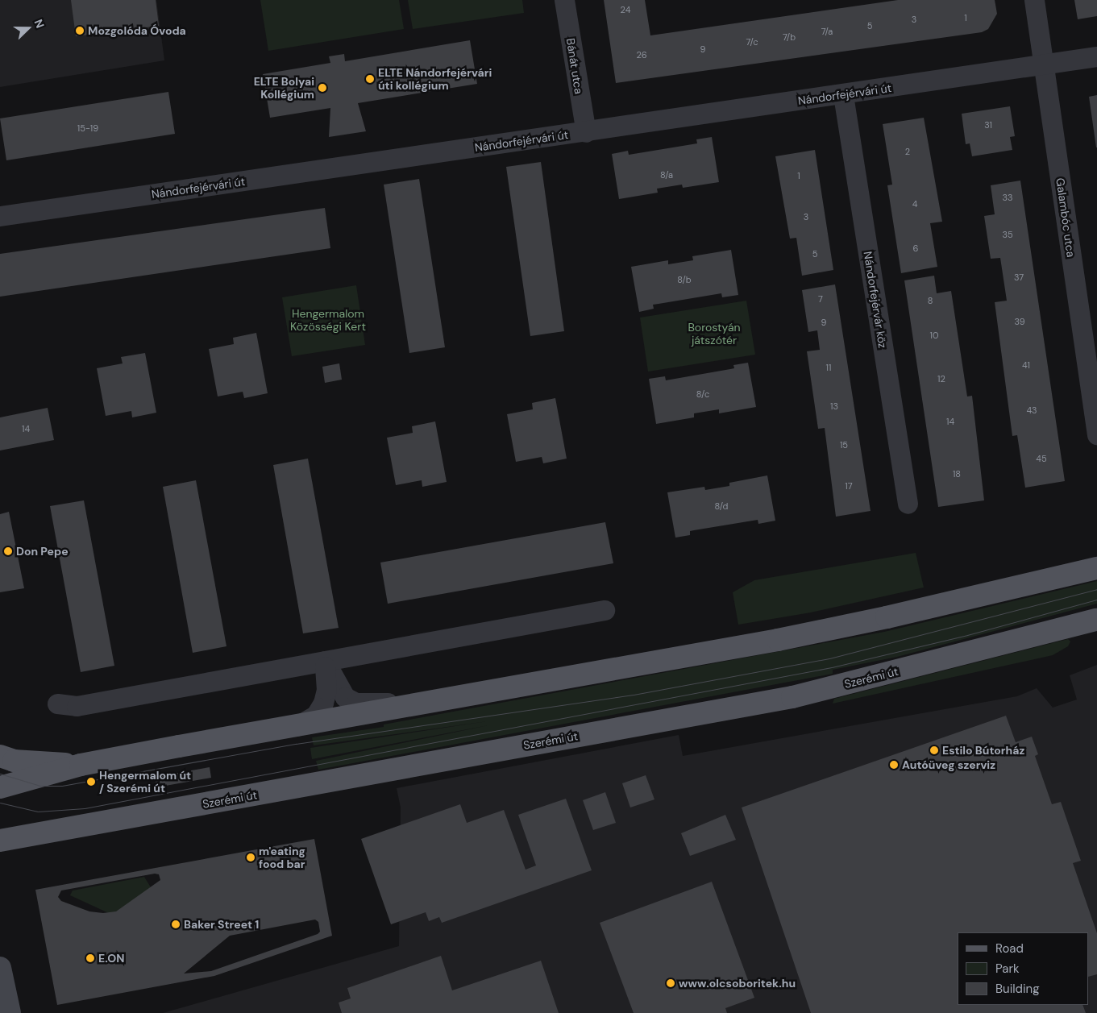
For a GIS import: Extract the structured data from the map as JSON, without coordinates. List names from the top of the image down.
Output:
{
  "streets": {
    "main road": ["Szerémi út"],
    "street": [
      "Bánát utca",
      "Nándorfejérvári út",
      "Galambóc utca",
      "Nándorfejérvár köz"
    ]
  },
  "crossings": [
    ["Bánát utca", "Nándorfejérvári út"],
    ["Nándorfejérvári út", "Galambóc utca"],
    ["Nándorfejérvári út", "Nándorfejérvár köz"]
  ],
  "parks": ["Hengermalom Közösségi Kert", "Borostyán játszótér"],
  "places": [
    "Mozgolóda Óvoda",
    "ELTE Nándorfejérvári úti kollégium",
    "ELTE Bolyai Kollégium",
    "Don Pepe",
    "Estilo Bútorház",
    "Autóüveg szerviz",
    "Hengermalom út / Szerémi út",
    "m'eating food bar",
    "Baker Street 1",
    "E.ON",
    "www.olcsoboritek.hu"
  ],
  "house_numbers": [
    "24",
    "1",
    "3",
    "5",
    "7/a",
    "7/b",
    "7/c",
    "9",
    "26",
    "31",
    "15-19",
    "2",
    "8/a",
    "1",
    "33",
    "4",
    "3",
    "35",
    "6",
    "5",
    "37",
    "8/b",
    "7",
    "8",
    "39",
    "9",
    "10",
    "41",
    "11",
    "12",
    "8/c",
    "13",
    "43",
    "14",
    "14",
    "15",
    "45",
    "18",
    "17",
    "8/d"
  ],
  "legend": ["Road", "Park", "Building"],
  "north": "right"
}
